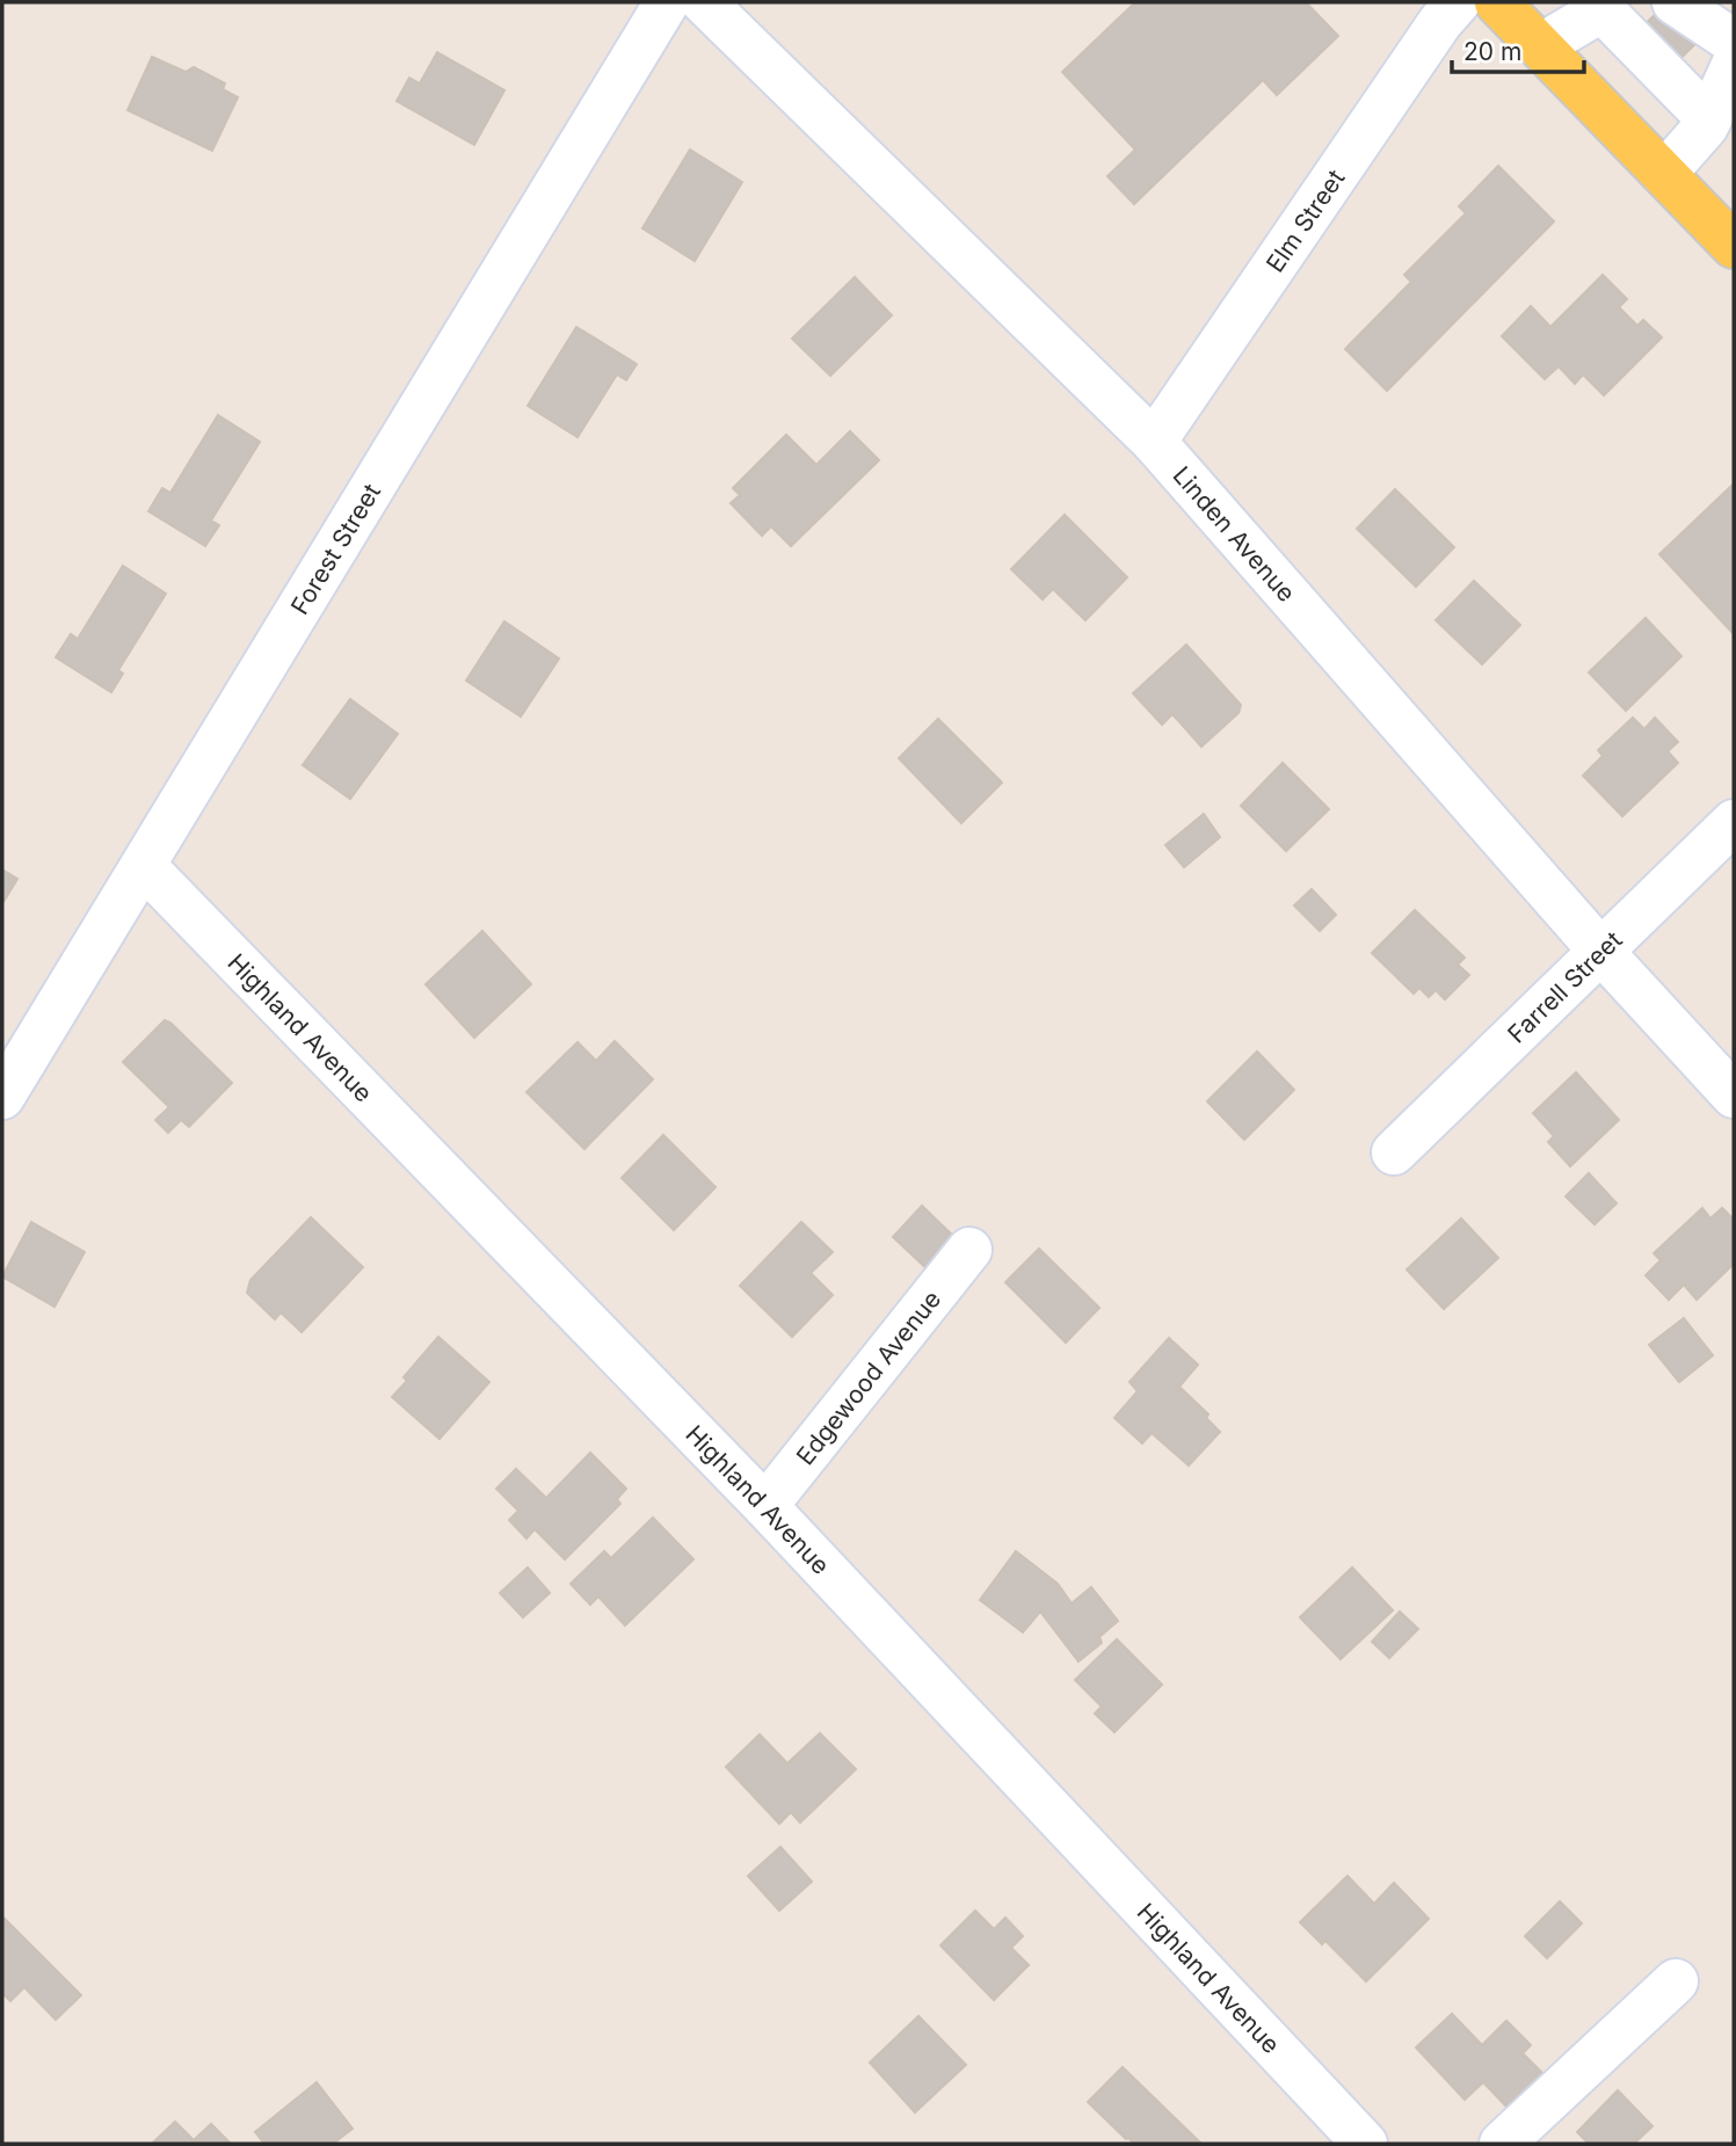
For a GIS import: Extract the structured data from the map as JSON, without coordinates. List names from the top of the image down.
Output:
{
  "streets": {
    "street": [
      "Elm Street",
      "Linden Avenue",
      "Forest Street",
      "Farrell Street",
      "Highland Avenue",
      "Edgewood Avenue"
    ]
  },
  "crossings": [
    ["Elm Street", "Linden Avenue"],
    ["Linden Avenue", "Farrell Street"],
    ["Forest Street", "Highland Avenue"],
    ["Highland Avenue", "Edgewood Avenue"]
  ],
  "scale_bar": "20 m"
}
